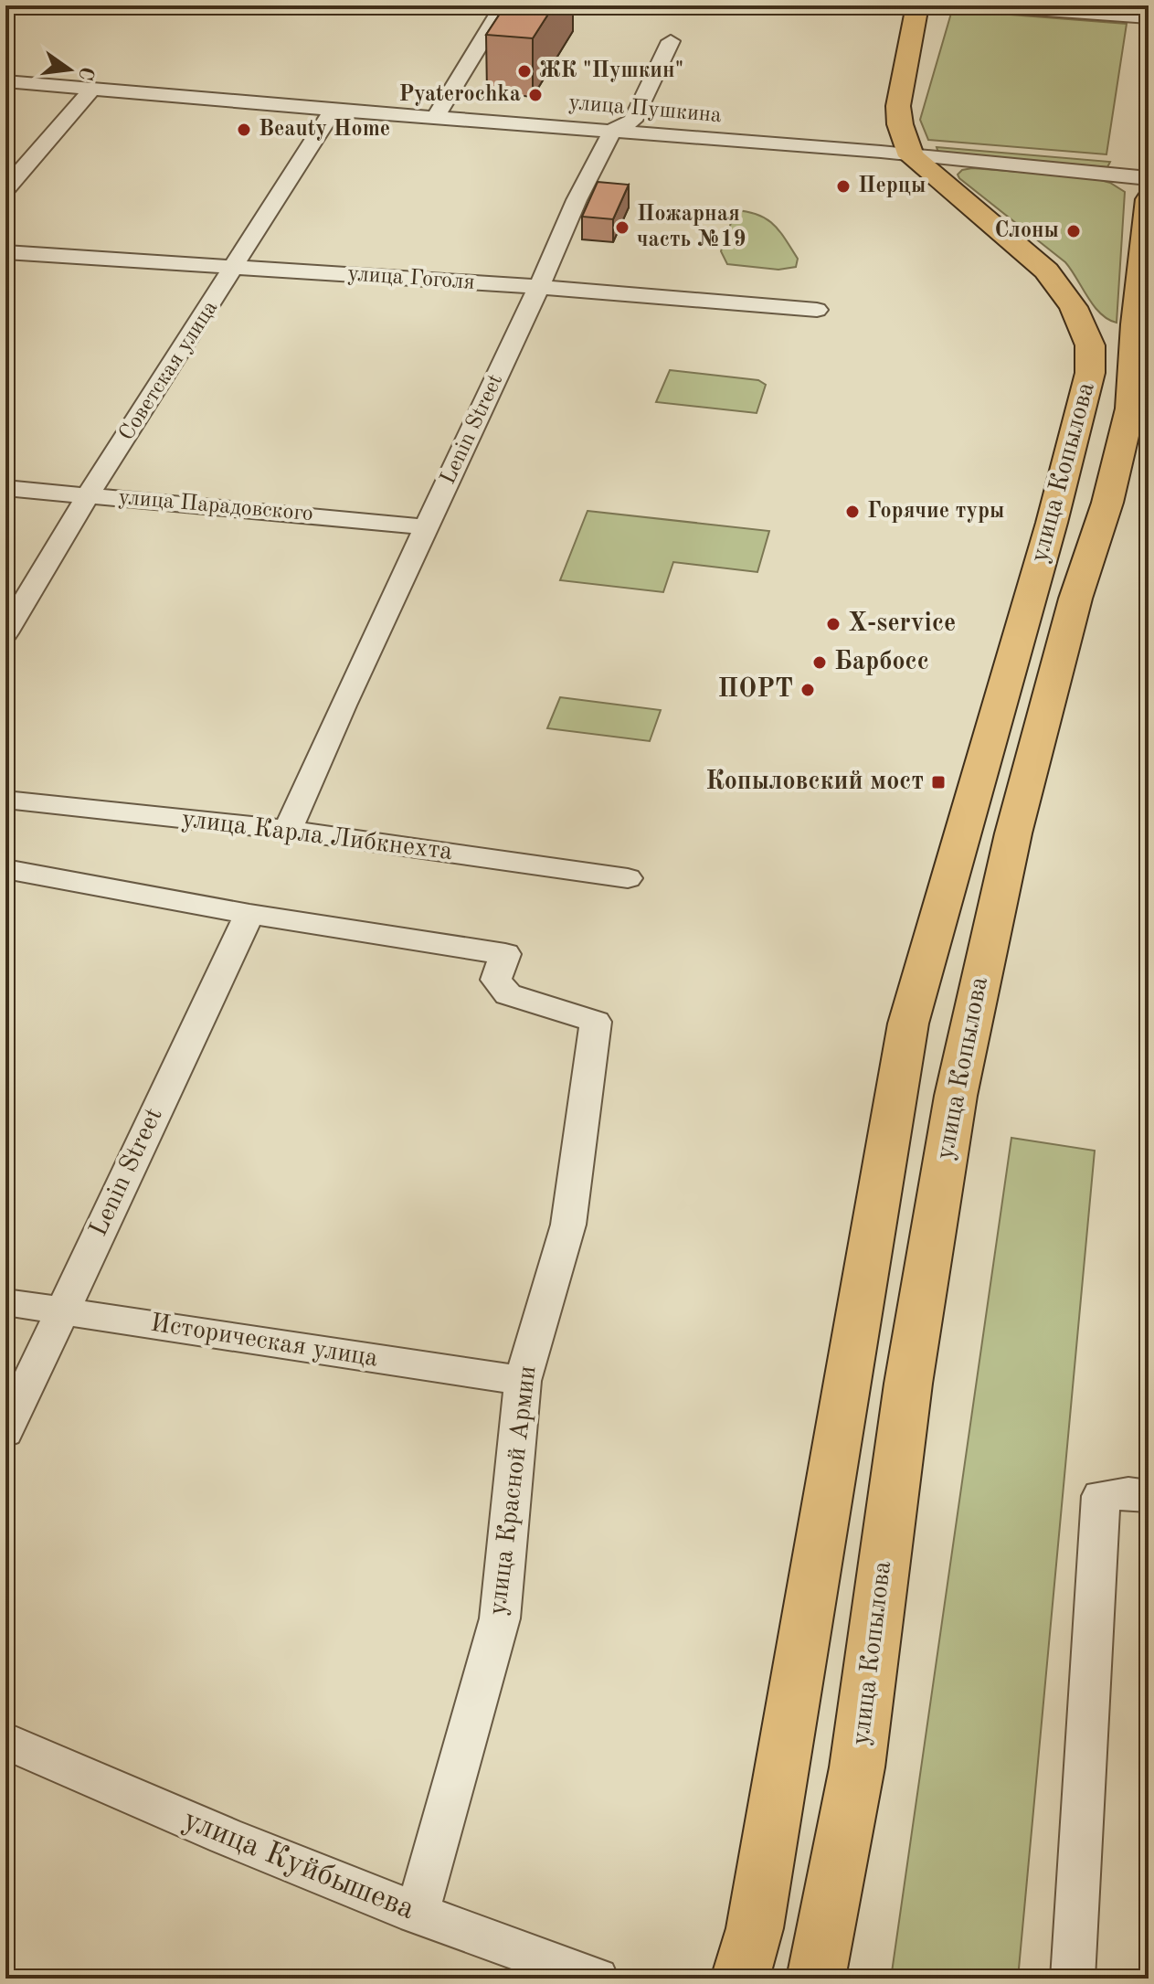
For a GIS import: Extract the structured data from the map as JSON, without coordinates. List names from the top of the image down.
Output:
{
  "streets": {
    "main road": ["улица Копылова"],
    "street": [
      "улица Пушкина",
      "улица Гоголя",
      "Советская улица",
      "Lenin Street",
      "улица Парадовского",
      "улица Карла Либкнехта",
      "Историческая улица",
      "улица Красной Армии",
      "улица Куйбышева"
    ]
  },
  "crossings": [
    ["улица Пушкина", "Советская улица"],
    ["улица Пушкина", "Lenin Street"],
    ["улица Пушкина", "улица Копылова"],
    ["улица Гоголя", "Советская улица"],
    ["улица Гоголя", "Lenin Street"],
    ["Советская улица", "улица Парадовского"],
    ["Lenin Street", "улица Парадовского"],
    ["Lenin Street", "улица Карла Либкнехта"],
    ["Lenin Street", "Историческая улица"],
    ["Lenin Street", "улица Красной Армии"],
    ["Историческая улица", "улица Красной Армии"],
    ["улица Красной Армии", "улица Куйбышева"]
  ],
  "places": {
    "other": [
      "ЖК \"Пушкин\"",
      "Pyaterochka",
      "Beauty Home",
      "Перцы",
      "Пожарная часть №19",
      "Слоны",
      "Горячие туры",
      "X-service",
      "Барбосс",
      "ПОРТ"
    ],
    "transit": ["Копыловский мост"]
  },
  "north": "right"
}
